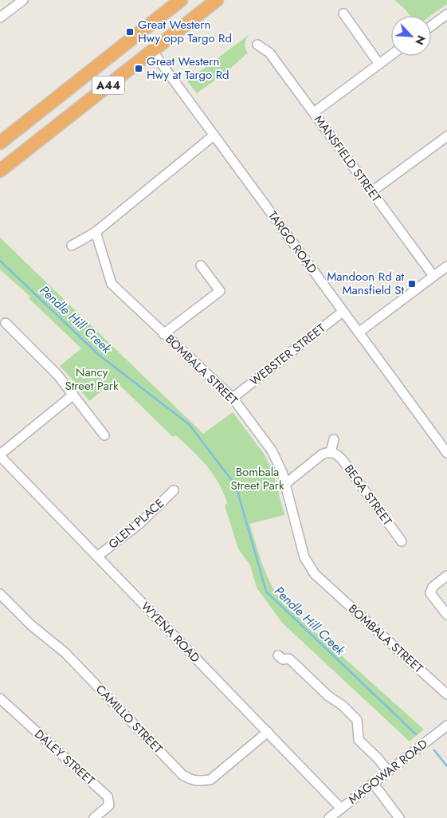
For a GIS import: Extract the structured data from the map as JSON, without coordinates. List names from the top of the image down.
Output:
{
  "streets": {
    "highway": ["A44"],
    "street": [
      "MANSFIELD STREET",
      "TARGO ROAD",
      "WEBSTER STREET",
      "BOMBALA STREET",
      "BEGA STREET",
      "GLEN PLACE",
      "WYENA ROAD",
      "CAMILLO STREET",
      "DALEY STREET",
      "MAGOWAR ROAD"
    ]
  },
  "crossings": [
    ["A44", "TARGO ROAD"],
    ["TARGO ROAD", "WEBSTER STREET"],
    ["WEBSTER STREET", "BOMBALA STREET"],
    ["GLEN PLACE", "WYENA ROAD"],
    ["WYENA ROAD", "CAMILLO STREET"],
    ["WYENA ROAD", "MAGOWAR ROAD"]
  ],
  "water": ["Pendle Hill Creek"],
  "parks": ["Nancy Street Park", "Bombala Street Park"],
  "places": {
    "transit": ["Great Western Hwy opp Targo Rd", "Great Western Hwy at Targo Rd", "Mandoon Rd at Mansfield St"]
  },
  "north": "bottom right"
}
